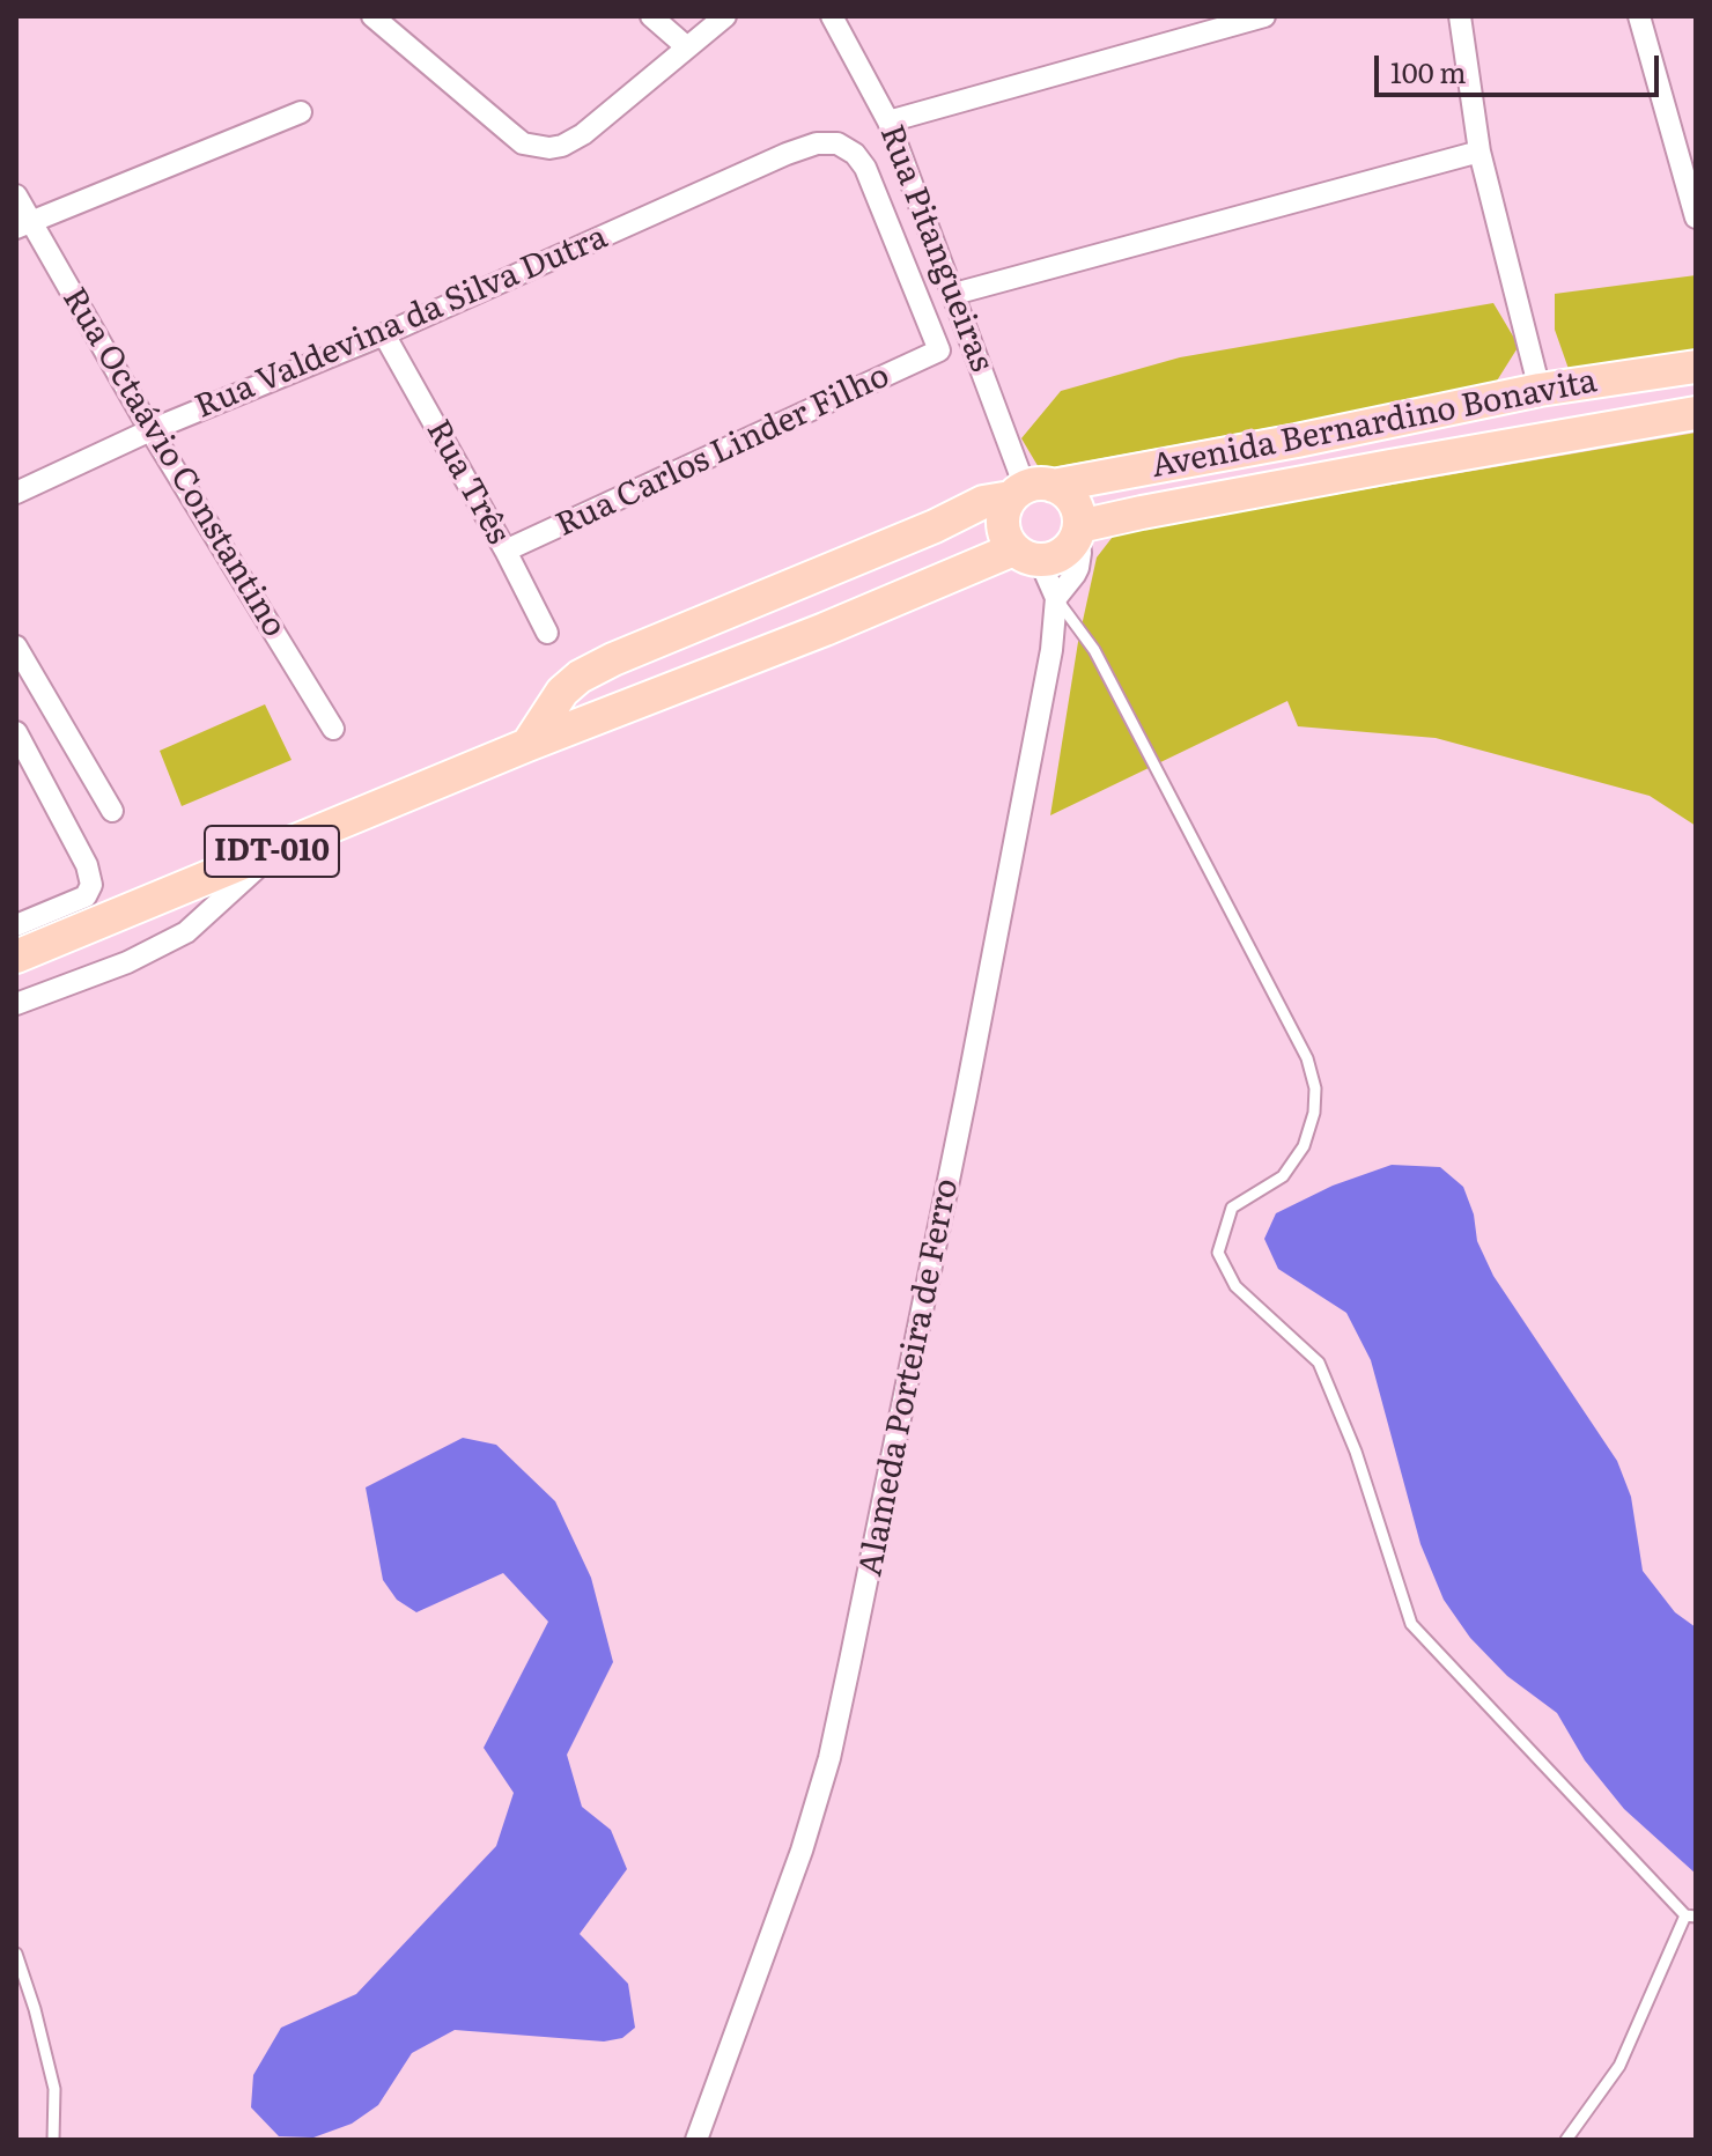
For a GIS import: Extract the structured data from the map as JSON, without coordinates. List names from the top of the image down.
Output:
{
  "streets": {
    "main road": ["Avenida Bernardino Bonavita", "IDT-010"],
    "street": [
      "Rua Pitangueiras",
      "Rua Valdevina da Silva Dutra",
      "Rua Carlos Linder Filho",
      "Rua Octaávio Constantino",
      "Rua Três",
      "Alameda Porteira de Ferro"
    ]
  },
  "crossings": [
    ["Rua Pitangueiras", "Avenida Bernardino Bonavita"],
    ["Rua Pitangueiras", "Alameda Porteira de Ferro"],
    ["Rua Valdevina da Silva Dutra", "Rua Carlos Linder Filho"],
    ["Rua Valdevina da Silva Dutra", "Rua Octaávio Constantino"],
    ["Rua Valdevina da Silva Dutra", "Rua Três"],
    ["Avenida Bernardino Bonavita", "IDT-010"],
    ["Avenida Bernardino Bonavita", "Alameda Porteira de Ferro"],
    ["Rua Carlos Linder Filho", "Rua Três"]
  ],
  "scale_bar": "100 m"
}
